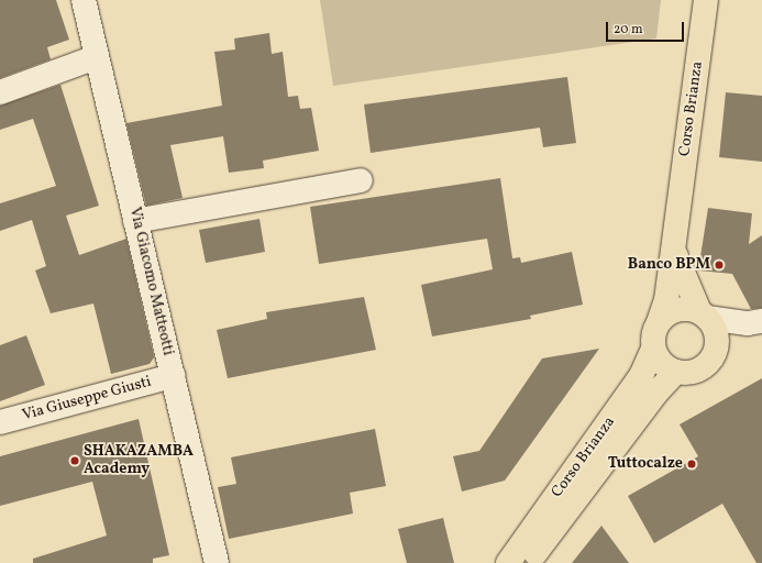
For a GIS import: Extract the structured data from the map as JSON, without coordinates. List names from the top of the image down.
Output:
{
  "streets": {
    "main road": ["Corso Brianza"],
    "street": ["Via Giacomo Matteotti", "Via Giuseppe Giusti"]
  },
  "crossings": [
    ["Via Giacomo Matteotti", "Via Giuseppe Giusti"]
  ],
  "places": ["Banco BPM", "SHAKAZAMBA Academy", "Tuttocalze"],
  "scale_bar": "20 m"
}
